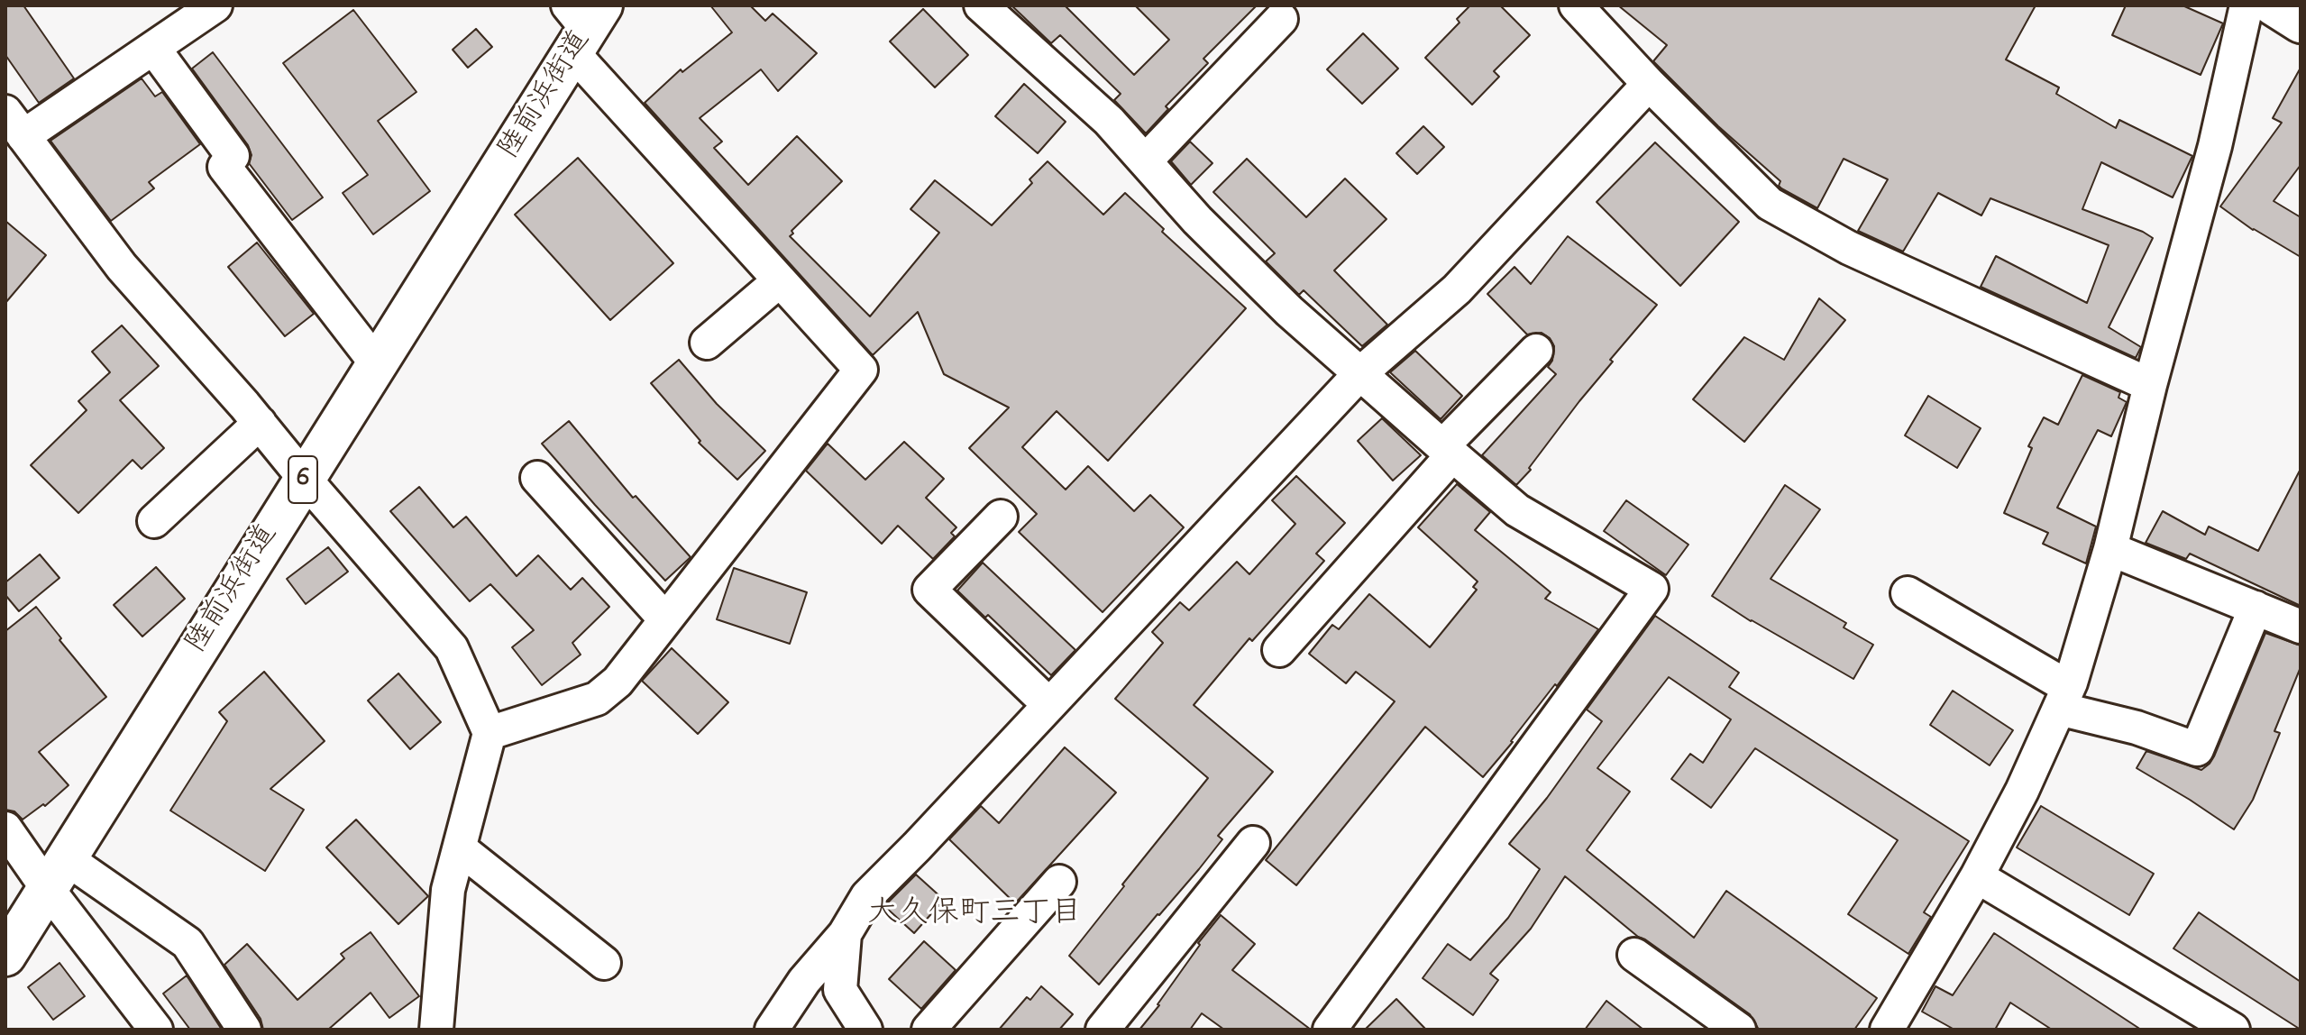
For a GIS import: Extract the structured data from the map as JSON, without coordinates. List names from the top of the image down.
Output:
{
  "streets": {
    "main road": ["陸前浜街道", "6"]
  },
  "districts": ["大久保町三丁目"]
}
